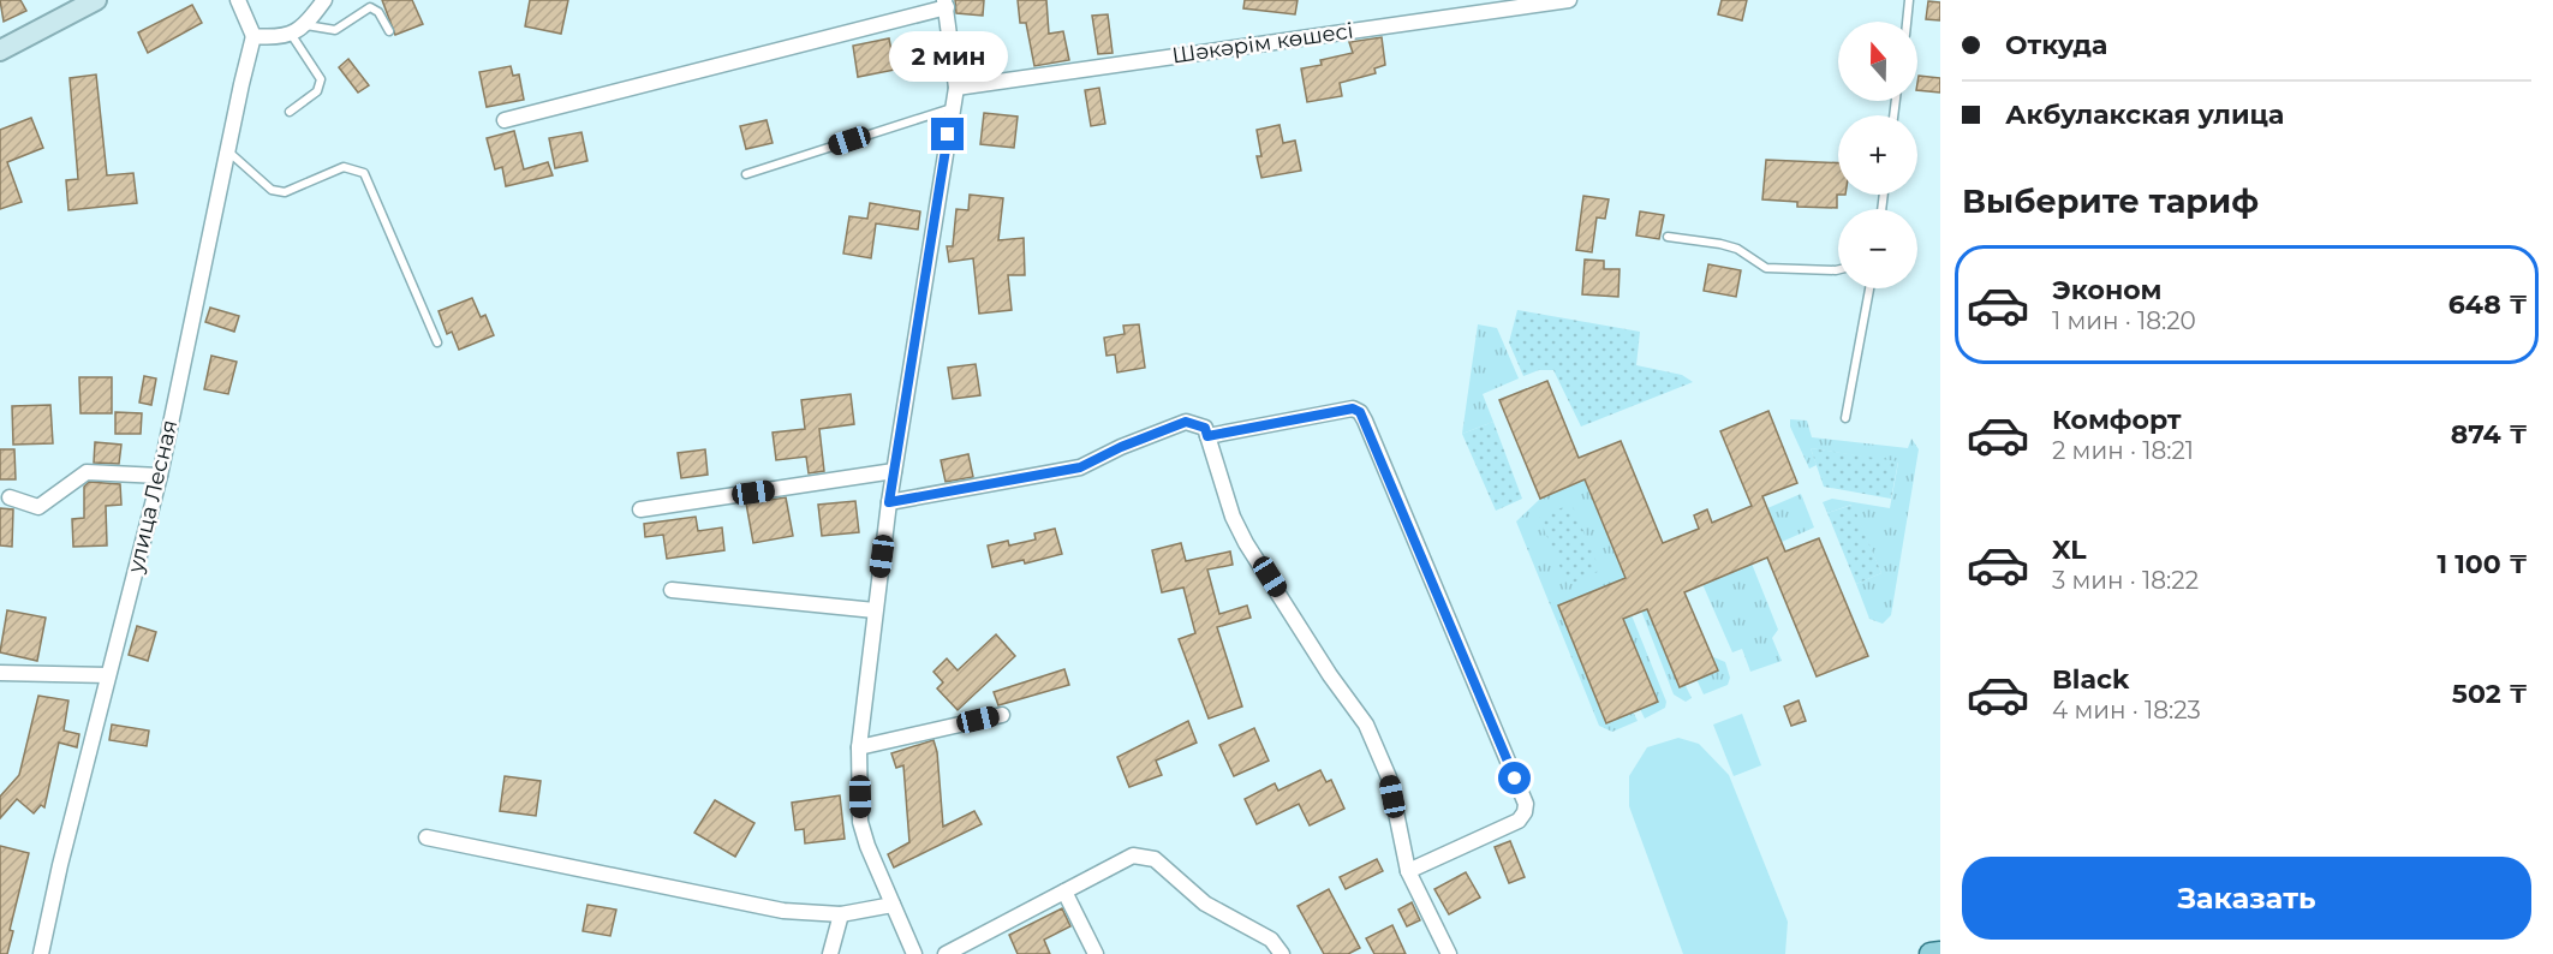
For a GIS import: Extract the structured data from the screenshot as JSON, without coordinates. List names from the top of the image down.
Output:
{
  "streets": {
    "street": ["Шәкәрім көшесі", "улица Лесная"]
  },
  "north": "top",
  "page": {
    "banner": ["Откуда", "Акбулакская улица"],
    "map_buttons": ["+", "−"],
    "bubble": "2 мин",
    "heading": "Выберите тариф",
    "list": [
      {
        "name": "Эконом",
        "note": "1 мин · 18:20",
        "value": "648 ₸"
      },
      {
        "name": "Комфорт",
        "note": "2 мин · 18:21",
        "value": "874 ₸"
      },
      {
        "name": "XL",
        "note": "3 мин · 18:22",
        "value": "1 100 ₸"
      },
      {
        "name": "Black",
        "note": "4 мин · 18:23",
        "value": "502 ₸"
      }
    ],
    "buttons": "Заказать"
  }
}
